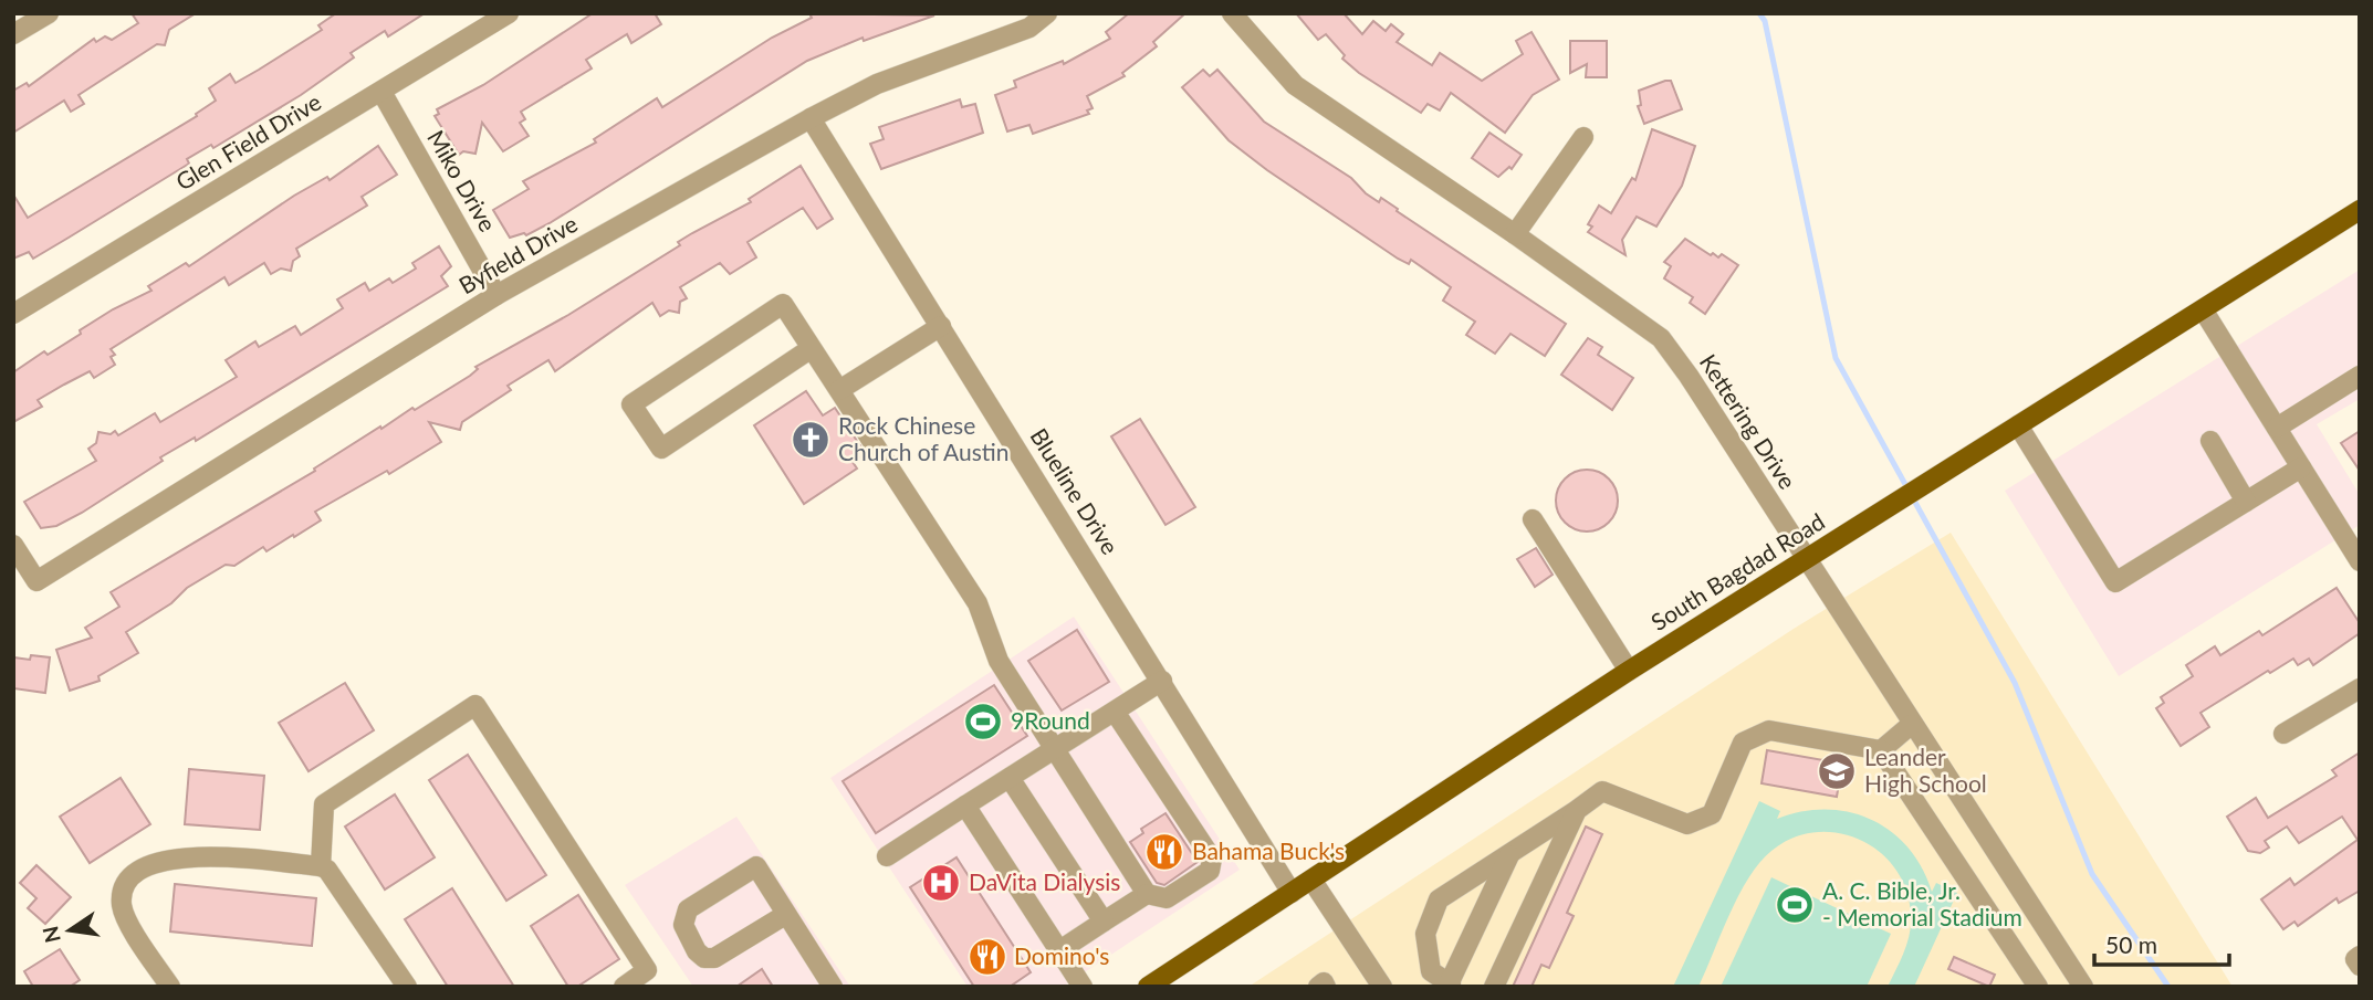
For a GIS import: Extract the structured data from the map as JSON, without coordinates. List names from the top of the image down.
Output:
{
  "streets": {
    "main road": ["South Bagdad Road"],
    "street": [
      "Glen Field Drive",
      "Miko Drive",
      "Byfield Drive",
      "Kettering Drive",
      "Blueline Drive"
    ]
  },
  "crossings": [
    ["Glen Field Drive", "Miko Drive"],
    ["Miko Drive", "Byfield Drive"],
    ["Byfield Drive", "Blueline Drive"],
    ["Kettering Drive", "South Bagdad Road"],
    ["Blueline Drive", "South Bagdad Road"]
  ],
  "places": {
    "church": ["Rock Chinese Church of Austin"],
    "sports": ["9Round", "A. C. Bible, Jr. - Memorial Stadium"],
    "school or university": ["Leander High School"],
    "restaurant": ["Bahama Buck's", "Domino's"],
    "hospital": ["DaVita Dialysis"]
  },
  "scale_bar": "50 m",
  "north": "left"
}
